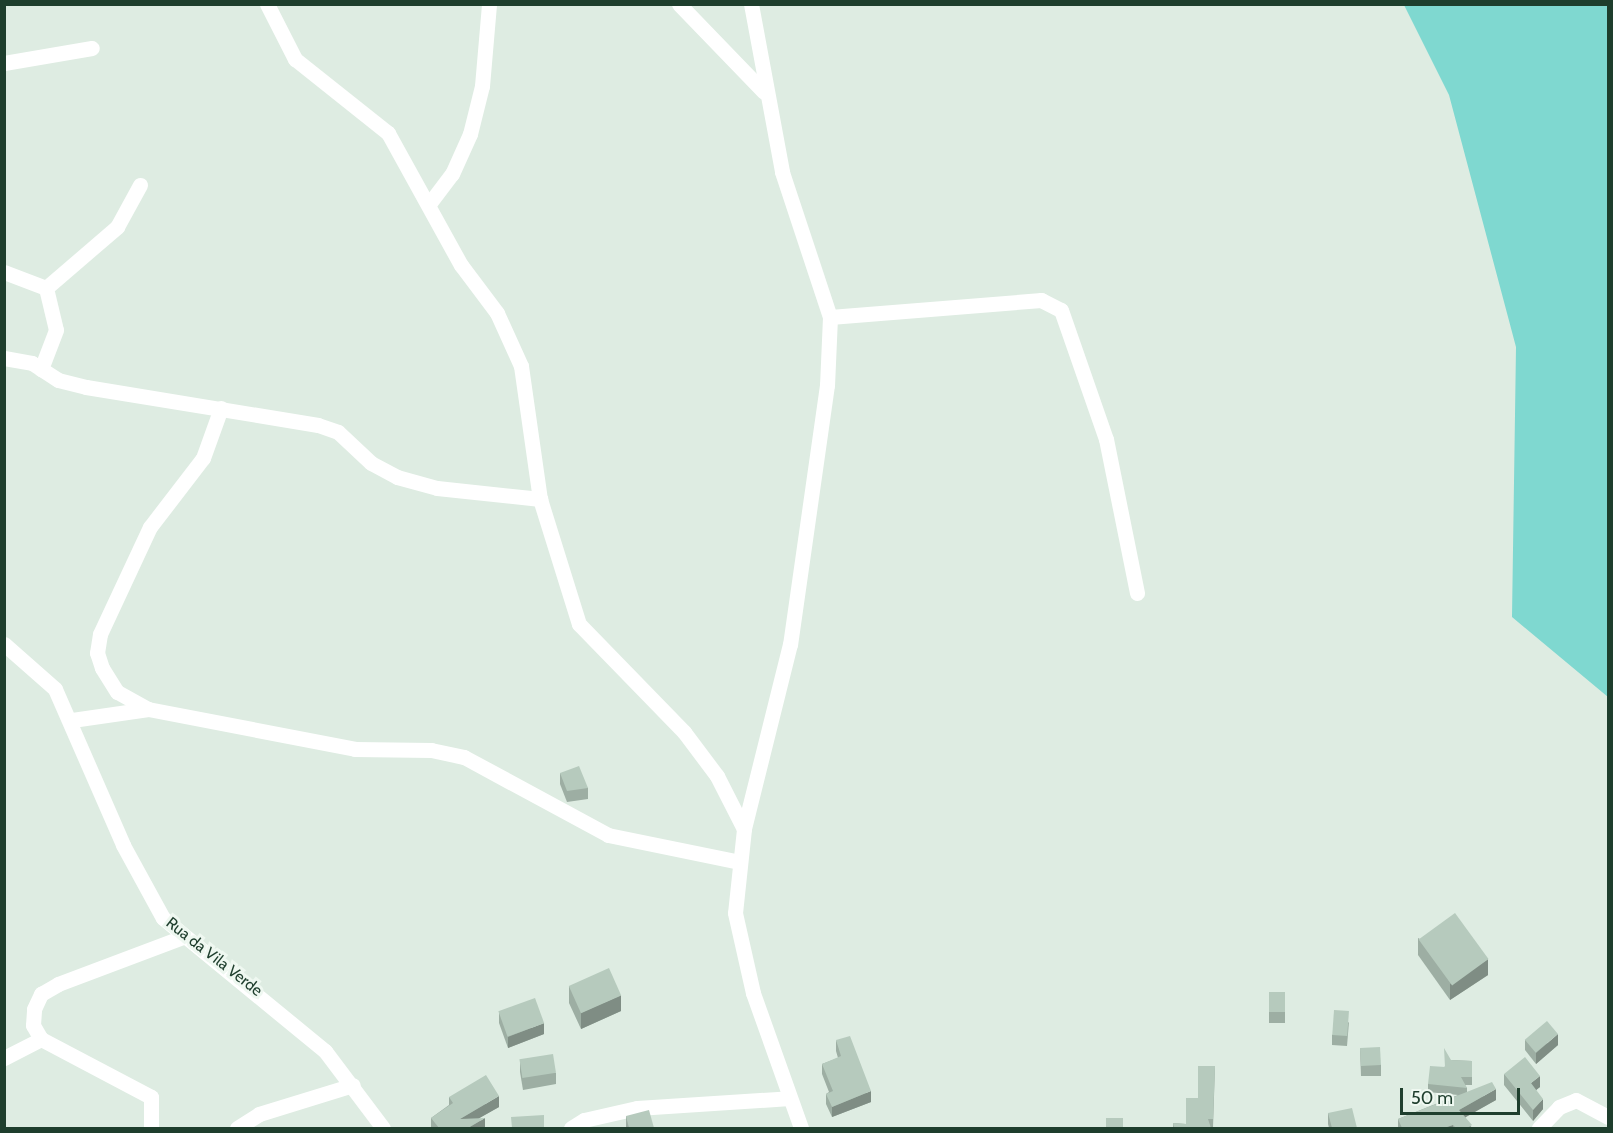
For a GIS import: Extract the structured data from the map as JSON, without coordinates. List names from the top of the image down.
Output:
{
  "streets": {
    "street": ["Rua da Vila Verde"]
  },
  "scale_bar": "50 m"
}
